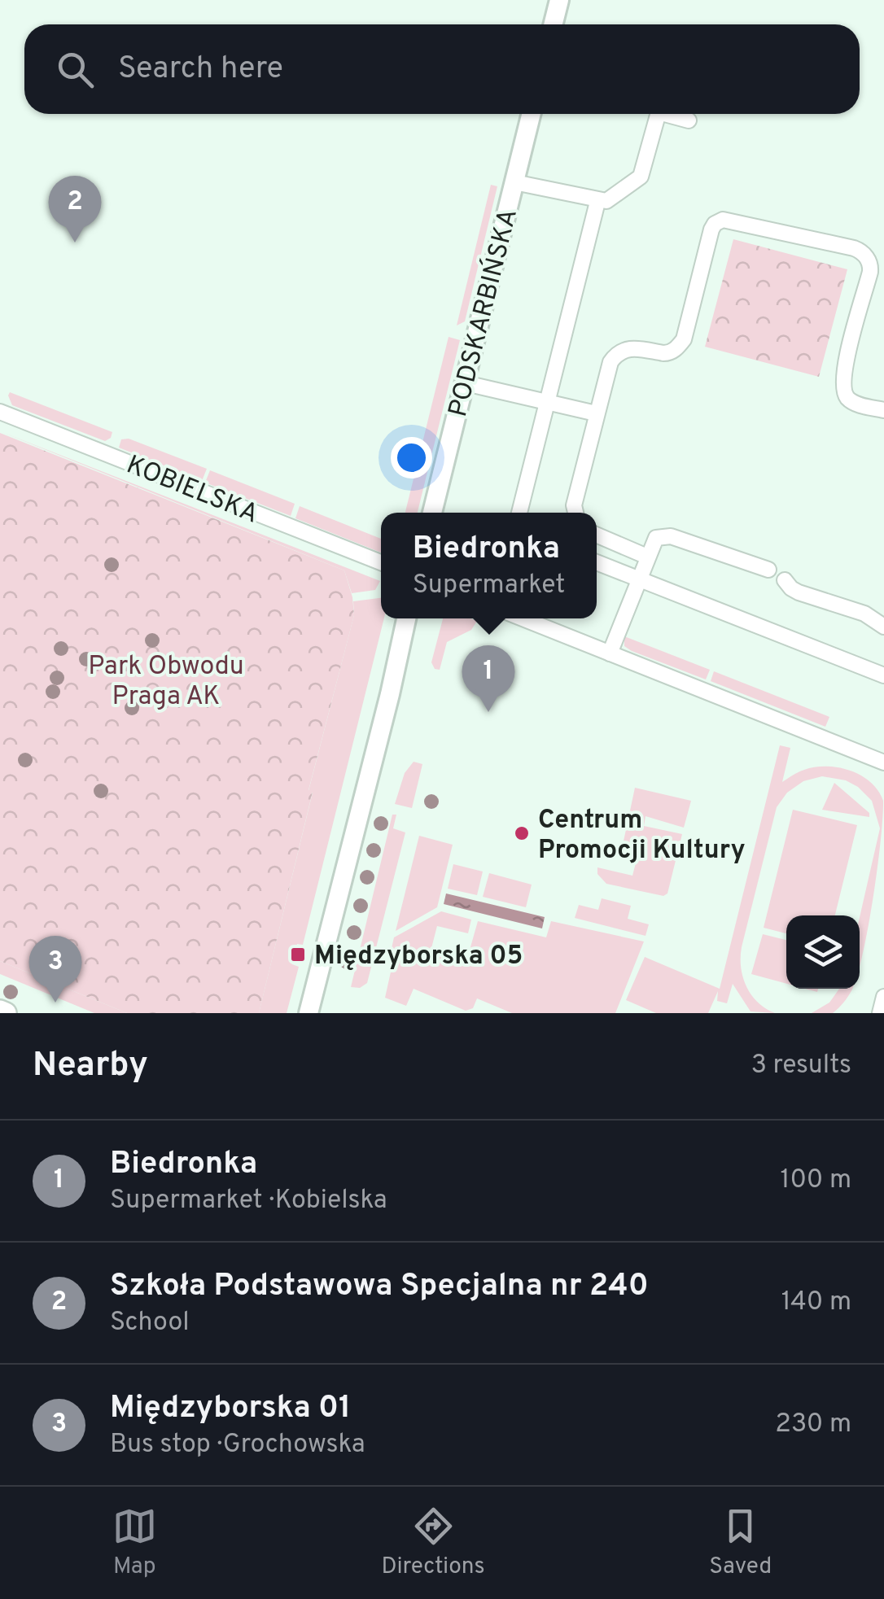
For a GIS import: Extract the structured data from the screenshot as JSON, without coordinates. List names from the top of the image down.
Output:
{
  "streets": {
    "street": ["PODSKARBIŃSKA", "KOBIELSKA"]
  },
  "parks": ["Park Obwodu Praga AK"],
  "places": {
    "other": ["Centrum Promocji Kultury"],
    "transit": ["Międzyborska 05"]
  },
  "page": {
    "search": "Search here",
    "pins": ["2", "1", "3"],
    "popup": ["Biedronka", "Supermarket"],
    "heading": ["Nearby", "3 results"],
    "list": [
      {
        "mark": "1",
        "name": "Biedronka",
        "note": "Supermarket · Kobielska",
        "value": "100 m"
      },
      {
        "mark": "2",
        "name": "Szkoła Podstawowa Specjalna nr 240",
        "note": "School",
        "value": "140 m"
      },
      {
        "mark": "3",
        "name": "Międzyborska 01",
        "note": "Bus stop · Grochowska",
        "value": "230 m"
      }
    ],
    "nav": ["Map", "Directions", "Saved"]
  }
}
